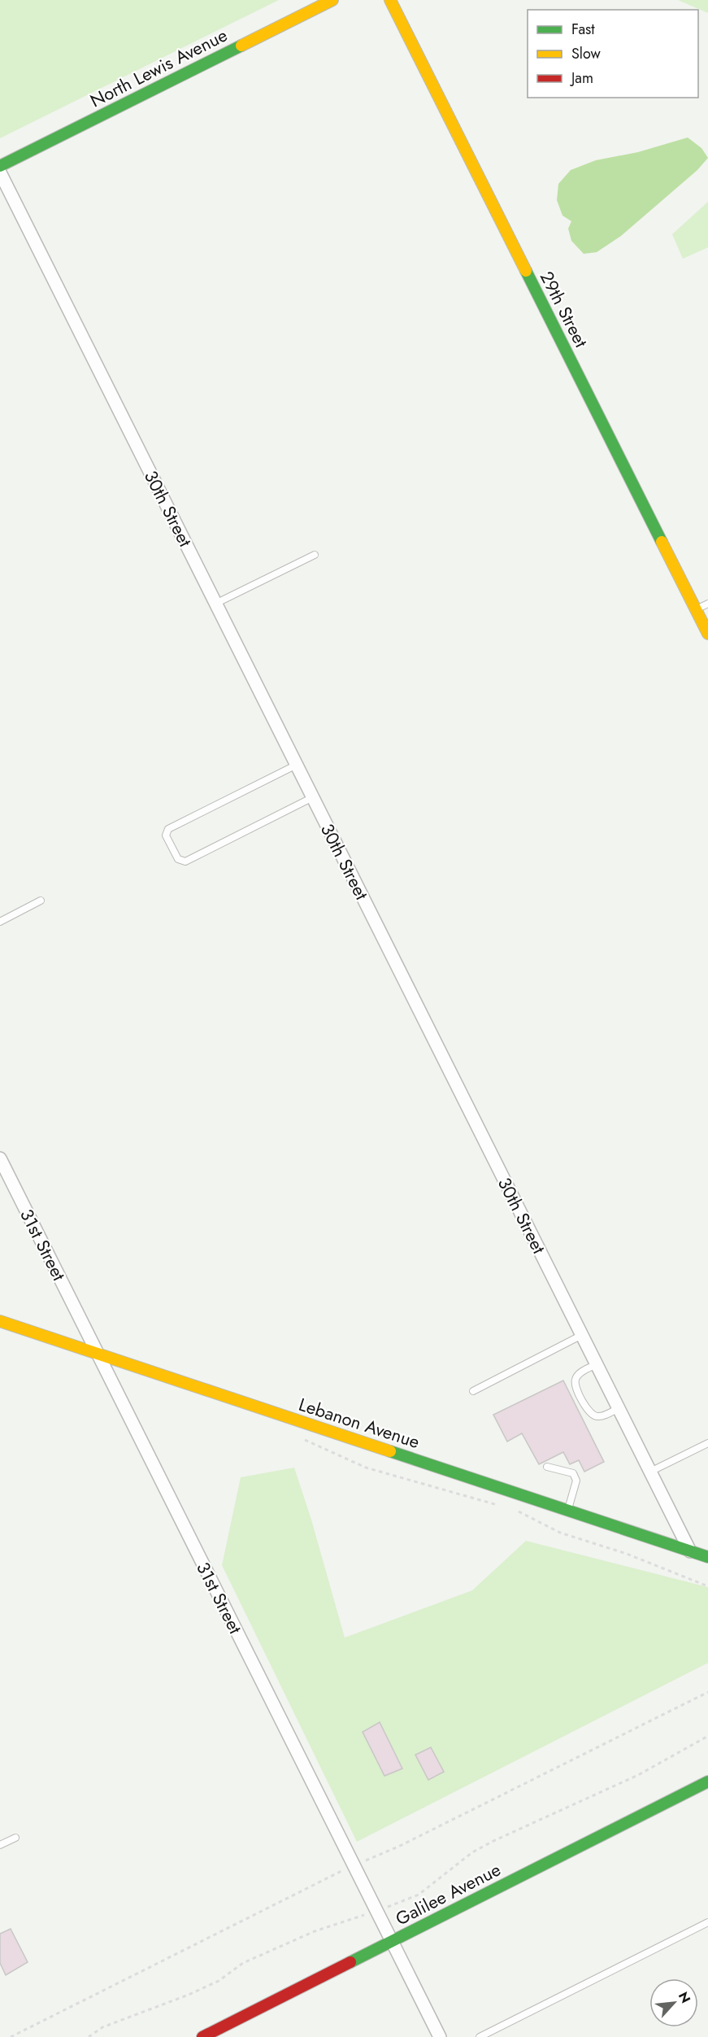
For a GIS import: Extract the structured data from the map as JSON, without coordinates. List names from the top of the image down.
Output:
{
  "streets": {
    "street": [
      "North Lewis Avenue",
      "29th Street",
      "30th Street",
      "31st Street",
      "Lebanon Avenue",
      "Galilee Avenue"
    ]
  },
  "crossings": [
    ["30th Street", "Lebanon Avenue"],
    ["31st Street", "Lebanon Avenue"],
    ["31st Street", "Galilee Avenue"]
  ],
  "legend": ["Fast", "Slow", "Jam"],
  "north": "top right"
}
